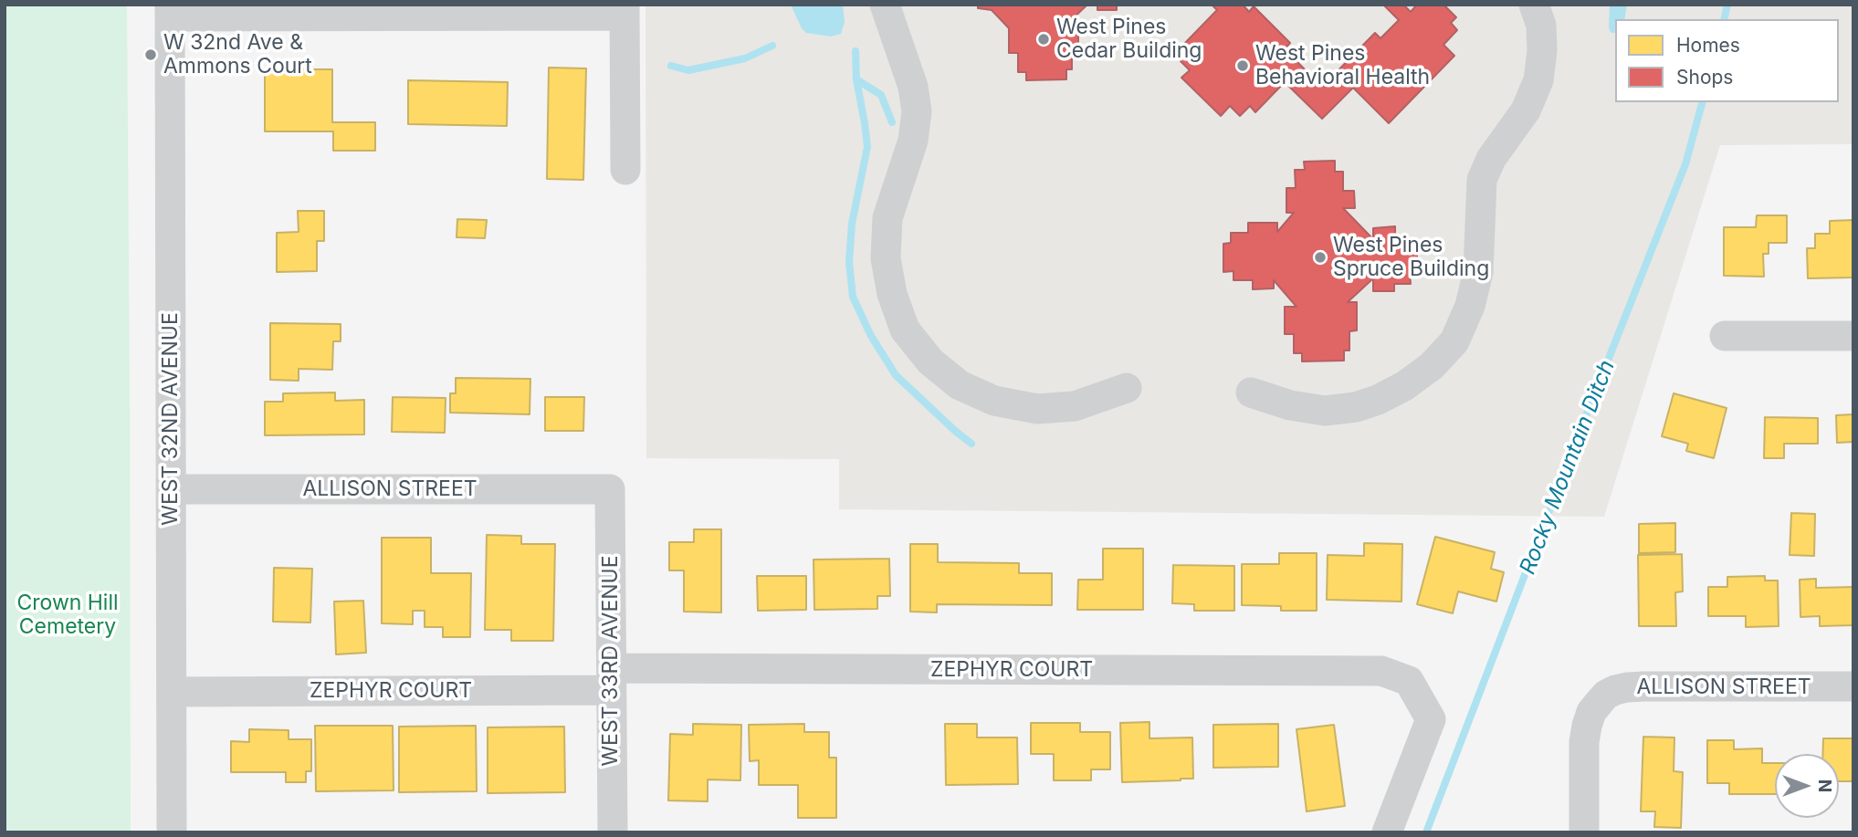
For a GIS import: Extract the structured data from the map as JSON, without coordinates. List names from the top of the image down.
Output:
{
  "streets": {
    "street": [
      "WEST 32ND AVENUE",
      "ALLISON STREET",
      "WEST 33RD AVENUE",
      "ZEPHYR COURT"
    ]
  },
  "crossings": [
    ["WEST 32ND AVENUE", "ALLISON STREET"],
    ["WEST 32ND AVENUE", "ZEPHYR COURT"],
    ["ALLISON STREET", "WEST 33RD AVENUE"],
    ["WEST 33RD AVENUE", "ZEPHYR COURT"]
  ],
  "water": ["Rocky Mountain Ditch"],
  "parks": ["Crown Hill Cemetery"],
  "places": [
    "West Pines Cedar Building",
    "W 32nd Ave & Ammons Court",
    "West Pines Behavioral Health",
    "West Pines Spruce Building"
  ],
  "legend": ["Homes", "Shops"],
  "north": "right"
}
